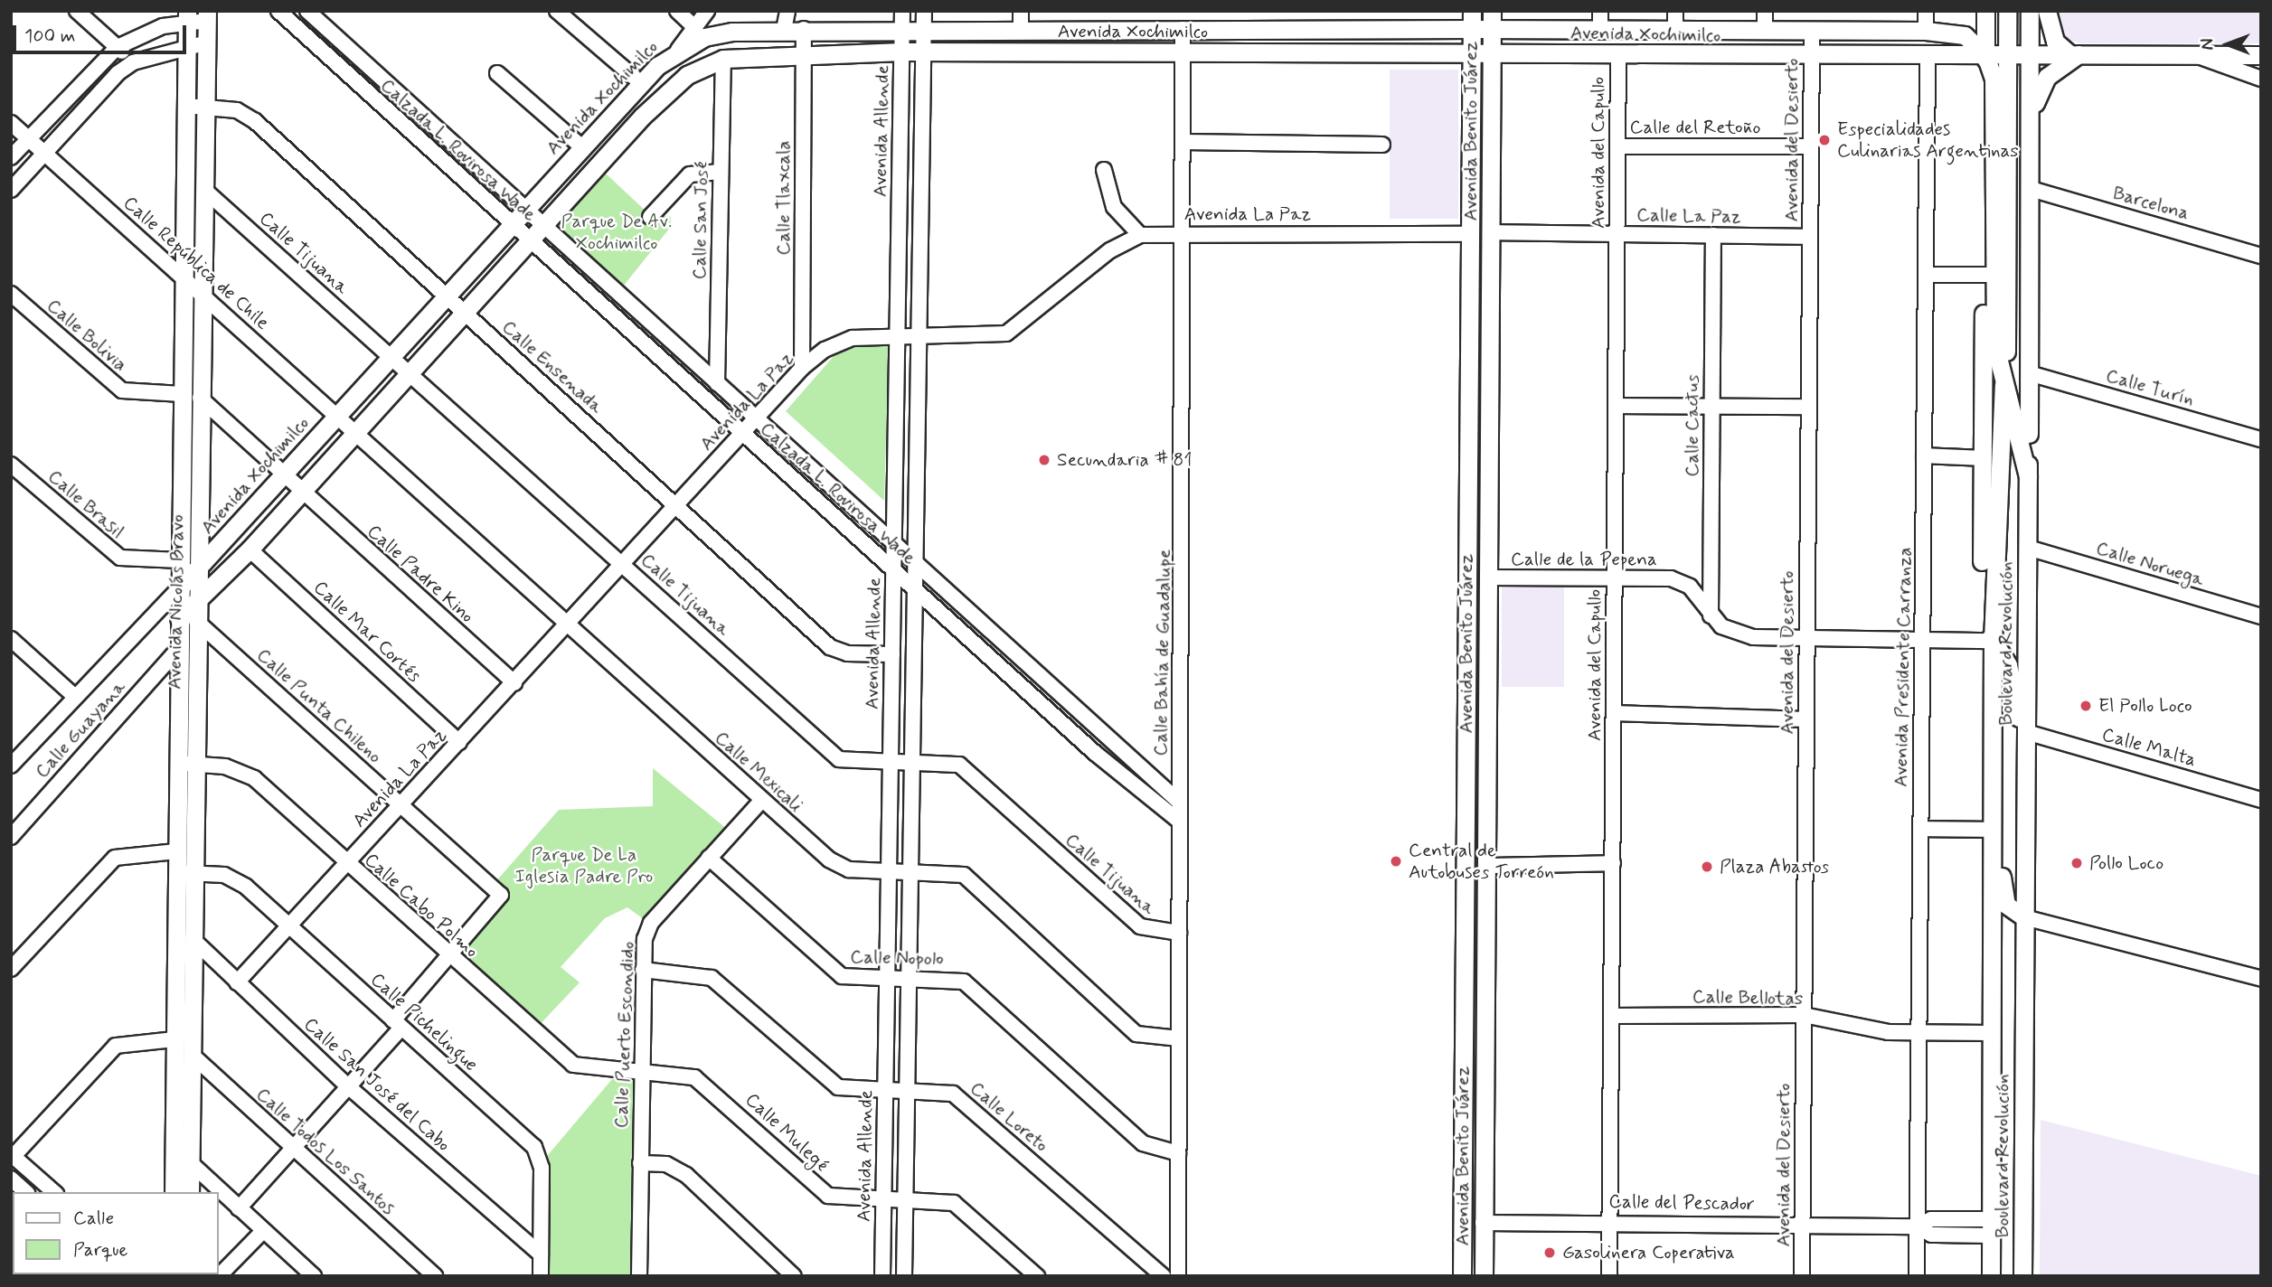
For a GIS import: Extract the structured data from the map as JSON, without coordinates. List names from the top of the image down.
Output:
{
  "streets": {
    "main road": [
      "Avenida Xochimilco",
      "Avenida Benito Juárez",
      "Avenida Nicolás Bravo",
      "Boulevard Revolución"
    ],
    "street": [
      "Calle del Retoño",
      "Avenida Allende",
      "Avenida del Desierto",
      "Calzada L. Rovirosa Wade",
      "Avenida del Capullo",
      "Calle Tlaxcala",
      "Barcelona",
      "Avenida La Paz",
      "Calle La Paz",
      "Calle San José",
      "Calle Tijuana",
      "Calle República de Chile",
      "Calle Bolivia",
      "Calle Ensenada",
      "Calle Turín",
      "Calle Cactus",
      "Calle Brasil",
      "Calle de la Pepena",
      "Calle Noruega",
      "Calle Padre Kino",
      "Calle Mar Cortés",
      "Calle Bahía de Guadalupe",
      "Avenida Presidente Carranza",
      "Calle Punta Chileno",
      "Calle Guayana",
      "Calle Malta",
      "Calle Mexicali",
      "Calle Cabo Polmo",
      "Calle Nopolo",
      "Calle Bellotas",
      "Calle Pichelingue",
      "Calle Puerto Escondido",
      "Calle San José del Cabo",
      "Calle Loreto",
      "Calle Mulegé",
      "Calle Todos Los Santos",
      "Calle del Pescador"
    ]
  },
  "crossings": [
    ["Avenida Xochimilco", "Avenida Allende"],
    ["Avenida Xochimilco", "Avenida Benito Juárez"],
    ["Avenida Xochimilco", "Avenida del Desierto"],
    ["Avenida Xochimilco", "Calzada L. Rovirosa Wade"],
    ["Avenida Xochimilco", "Avenida del Capullo"],
    ["Avenida Xochimilco", "Calle Tlaxcala"],
    ["Avenida Xochimilco", "Calle San José"],
    ["Avenida Xochimilco", "Calle Tijuana"],
    ["Avenida Xochimilco", "Calle República de Chile"],
    ["Avenida Xochimilco", "Calle Ensenada"],
    ["Avenida Xochimilco", "Calle Padre Kino"],
    ["Avenida Xochimilco", "Avenida Nicolás Bravo"],
    ["Avenida Xochimilco", "Calle Mar Cortés"],
    ["Avenida Xochimilco", "Boulevard Revolución"],
    ["Avenida Xochimilco", "Calle Bahía de Guadalupe"],
    ["Avenida Xochimilco", "Avenida Presidente Carranza"],
    ["Avenida Xochimilco", "Calle Punta Chileno"],
    ["Avenida Xochimilco", "Calle Guayana"],
    ["Avenida Xochimilco", "Calle Mexicali"],
    ["Calle del Retoño", "Avenida del Desierto"],
    ["Calle del Retoño", "Avenida del Capullo"],
    ["Avenida Allende", "Calzada L. Rovirosa Wade"],
    ["Avenida Allende", "Avenida La Paz"],
    ["Avenida Allende", "Calle Tijuana"],
    ["Avenida Allende", "Calle Ensenada"],
    ["Avenida Allende", "Calle Mexicali"],
    ["Avenida Allende", "Calle Nopolo"],
    ["Avenida Allende", "Calle Loreto"],
    ["Avenida Allende", "Calle Mulegé"],
    ["Avenida Benito Juárez", "Avenida La Paz"],
    ["Avenida Benito Juárez", "Calle La Paz"],
    ["Avenida Benito Juárez", "Calle de la Pepena"],
    ["Avenida Benito Juárez", "Calle del Pescador"],
    ["Avenida del Desierto", "Calle La Paz"],
    ["Avenida del Desierto", "Calle de la Pepena"],
    ["Avenida del Desierto", "Calle Bellotas"],
    ["Avenida del Desierto", "Calle del Pescador"],
    ["Calzada L. Rovirosa Wade", "Avenida La Paz"],
    ["Calzada L. Rovirosa Wade", "Calle San José"],
    ["Calzada L. Rovirosa Wade", "Calle Bahía de Guadalupe"],
    ["Avenida del Capullo", "Calle La Paz"],
    ["Avenida del Capullo", "Calle de la Pepena"],
    ["Avenida del Capullo", "Calle Bellotas"],
    ["Avenida del Capullo", "Calle del Pescador"],
    ["Calle Tlaxcala", "Avenida La Paz"],
    ["Barcelona", "Boulevard Revolución"],
    ["Avenida La Paz", "Calle Tijuana"],
    ["Avenida La Paz", "Calle Ensenada"],
    ["Avenida La Paz", "Calle Padre Kino"],
    ["Avenida La Paz", "Calle Mar Cortés"],
    ["Avenida La Paz", "Calle Bahía de Guadalupe"],
    ["Avenida La Paz", "Calle Punta Chileno"],
    ["Avenida La Paz", "Calle Mexicali"],
    ["Avenida La Paz", "Calle Cabo Polmo"],
    ["Avenida La Paz", "Calle Pichelingue"],
    ["Avenida La Paz", "Calle San José del Cabo"],
    ["Calle La Paz", "Calle Cactus"],
    ["Calle Tijuana", "Avenida Nicolás Bravo"],
    ["Calle Tijuana", "Calle Bahía de Guadalupe"],
    ["Calle República de Chile", "Avenida Nicolás Bravo"],
    ["Calle República de Chile", "Calle Mexicali"],
    ["Calle Bolivia", "Avenida Nicolás Bravo"],
    ["Calle Ensenada", "Avenida Nicolás Bravo"],
    ["Calle Turín", "Boulevard Revolución"],
    ["Calle Cactus", "Calle de la Pepena"],
    ["Calle Brasil", "Avenida Nicolás Bravo"],
    ["Calle de la Pepena", "Avenida Presidente Carranza"],
    ["Calle Noruega", "Boulevard Revolución"],
    ["Avenida Nicolás Bravo", "Calle Punta Chileno"],
    ["Avenida Nicolás Bravo", "Calle Guayana"],
    ["Avenida Nicolás Bravo", "Calle Cabo Polmo"],
    ["Avenida Nicolás Bravo", "Calle Pichelingue"],
    ["Avenida Nicolás Bravo", "Calle San José del Cabo"],
    ["Avenida Nicolás Bravo", "Calle Todos Los Santos"],
    ["Boulevard Revolución", "Calle Malta"],
    ["Calle Bahía de Guadalupe", "Calle Mexicali"],
    ["Calle Bahía de Guadalupe", "Calle Nopolo"],
    ["Avenida Presidente Carranza", "Calle Bellotas"],
    ["Avenida Presidente Carranza", "Calle del Pescador"],
    ["Calle Punta Chileno", "Calle Cabo Polmo"],
    ["Calle Mexicali", "Calle Puerto Escondido"],
    ["Calle Cabo Polmo", "Calle Puerto Escondido"],
    ["Calle Cabo Polmo", "Calle Mulegé"],
    ["Calle Nopolo", "Calle Puerto Escondido"],
    ["Calle Pichelingue", "Calle San José del Cabo"],
    ["Calle Puerto Escondido", "Calle Loreto"],
    ["Calle Puerto Escondido", "Calle Mulegé"]
  ],
  "parks": ["Parque De Av. Xochimilco", "Parque De La Iglesia Padre Pro"],
  "places": [
    "Especialidades Culinarias Argentinas",
    "Secundaria # 81",
    "El Pollo Loco",
    "Central de Autobuses Torreón",
    "Pollo Loco",
    "Plaza Abastos",
    "Gasolinera Coperativa"
  ],
  "legend": ["Calle", "Parque"],
  "scale_bar": "100 m",
  "north": "left"
}
